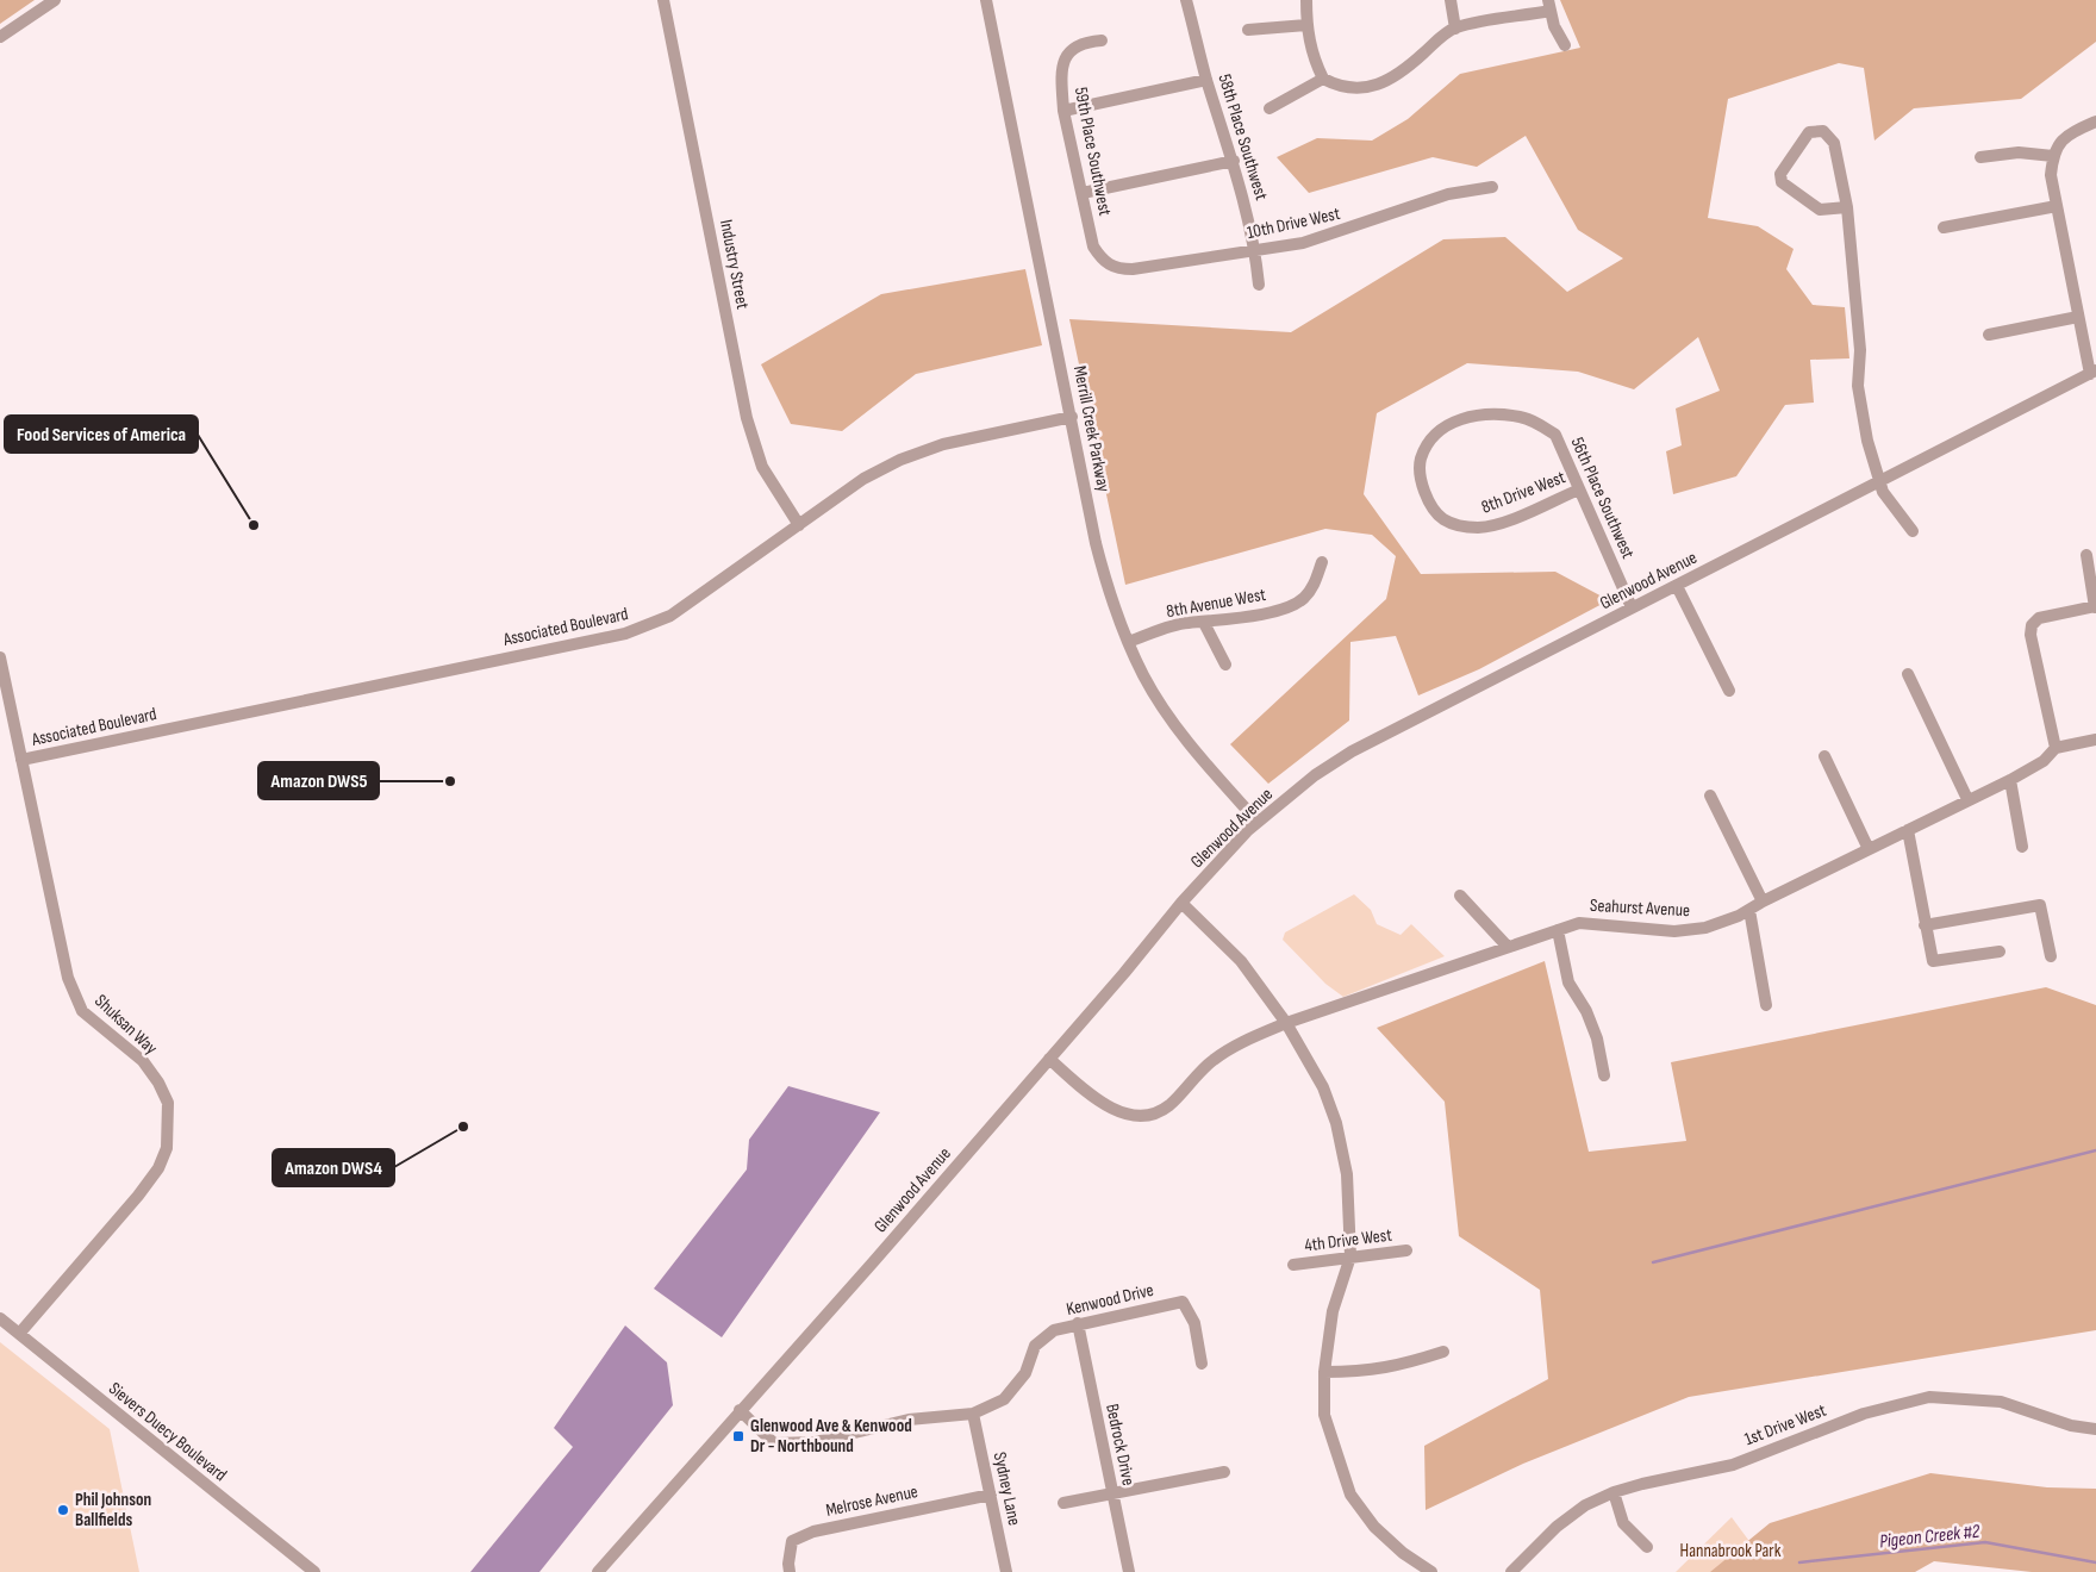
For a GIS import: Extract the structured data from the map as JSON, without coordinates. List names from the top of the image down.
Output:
{
  "streets": {
    "street": [
      "58th Place Southwest",
      "59th Place Southwest",
      "10th Drive West",
      "Industry Street",
      "Merrill Creek Parkway",
      "8th Drive West",
      "56th Place Southwest",
      "Glenwood Avenue",
      "8th Avenue West",
      "Associated Boulevard",
      "Seahurst Avenue",
      "Shuksan Way",
      "4th Drive West",
      "Kenwood Drive",
      "1st Drive West",
      "Sievers Duecy Boulevard",
      "Bedrock Drive",
      "Sydney Lane",
      "Melrose Avenue"
    ]
  },
  "crossings": [
    ["58th Place Southwest", "10th Drive West"],
    ["59th Place Southwest", "10th Drive West"],
    ["Industry Street", "Associated Boulevard"],
    ["Merrill Creek Parkway", "Glenwood Avenue"],
    ["Merrill Creek Parkway", "8th Avenue West"],
    ["Merrill Creek Parkway", "Associated Boulevard"],
    ["8th Drive West", "56th Place Southwest"],
    ["56th Place Southwest", "Glenwood Avenue"],
    ["Glenwood Avenue", "Seahurst Avenue"],
    ["Glenwood Avenue", "Kenwood Drive"],
    ["Associated Boulevard", "Shuksan Way"],
    ["Shuksan Way", "Sievers Duecy Boulevard"],
    ["Kenwood Drive", "Bedrock Drive"],
    ["Kenwood Drive", "Sydney Lane"],
    ["Sydney Lane", "Melrose Avenue"]
  ],
  "water": ["Pigeon Creek #2"],
  "parks": ["Hannabrook Park"],
  "places": {
    "other": [
      "Food Services of America",
      "Amazon DWS5",
      "Amazon DWS4",
      "Phil Johnson Ballfields"
    ],
    "transit": ["Glenwood Ave & Kenwood Dr - Northbound"]
  }
}
